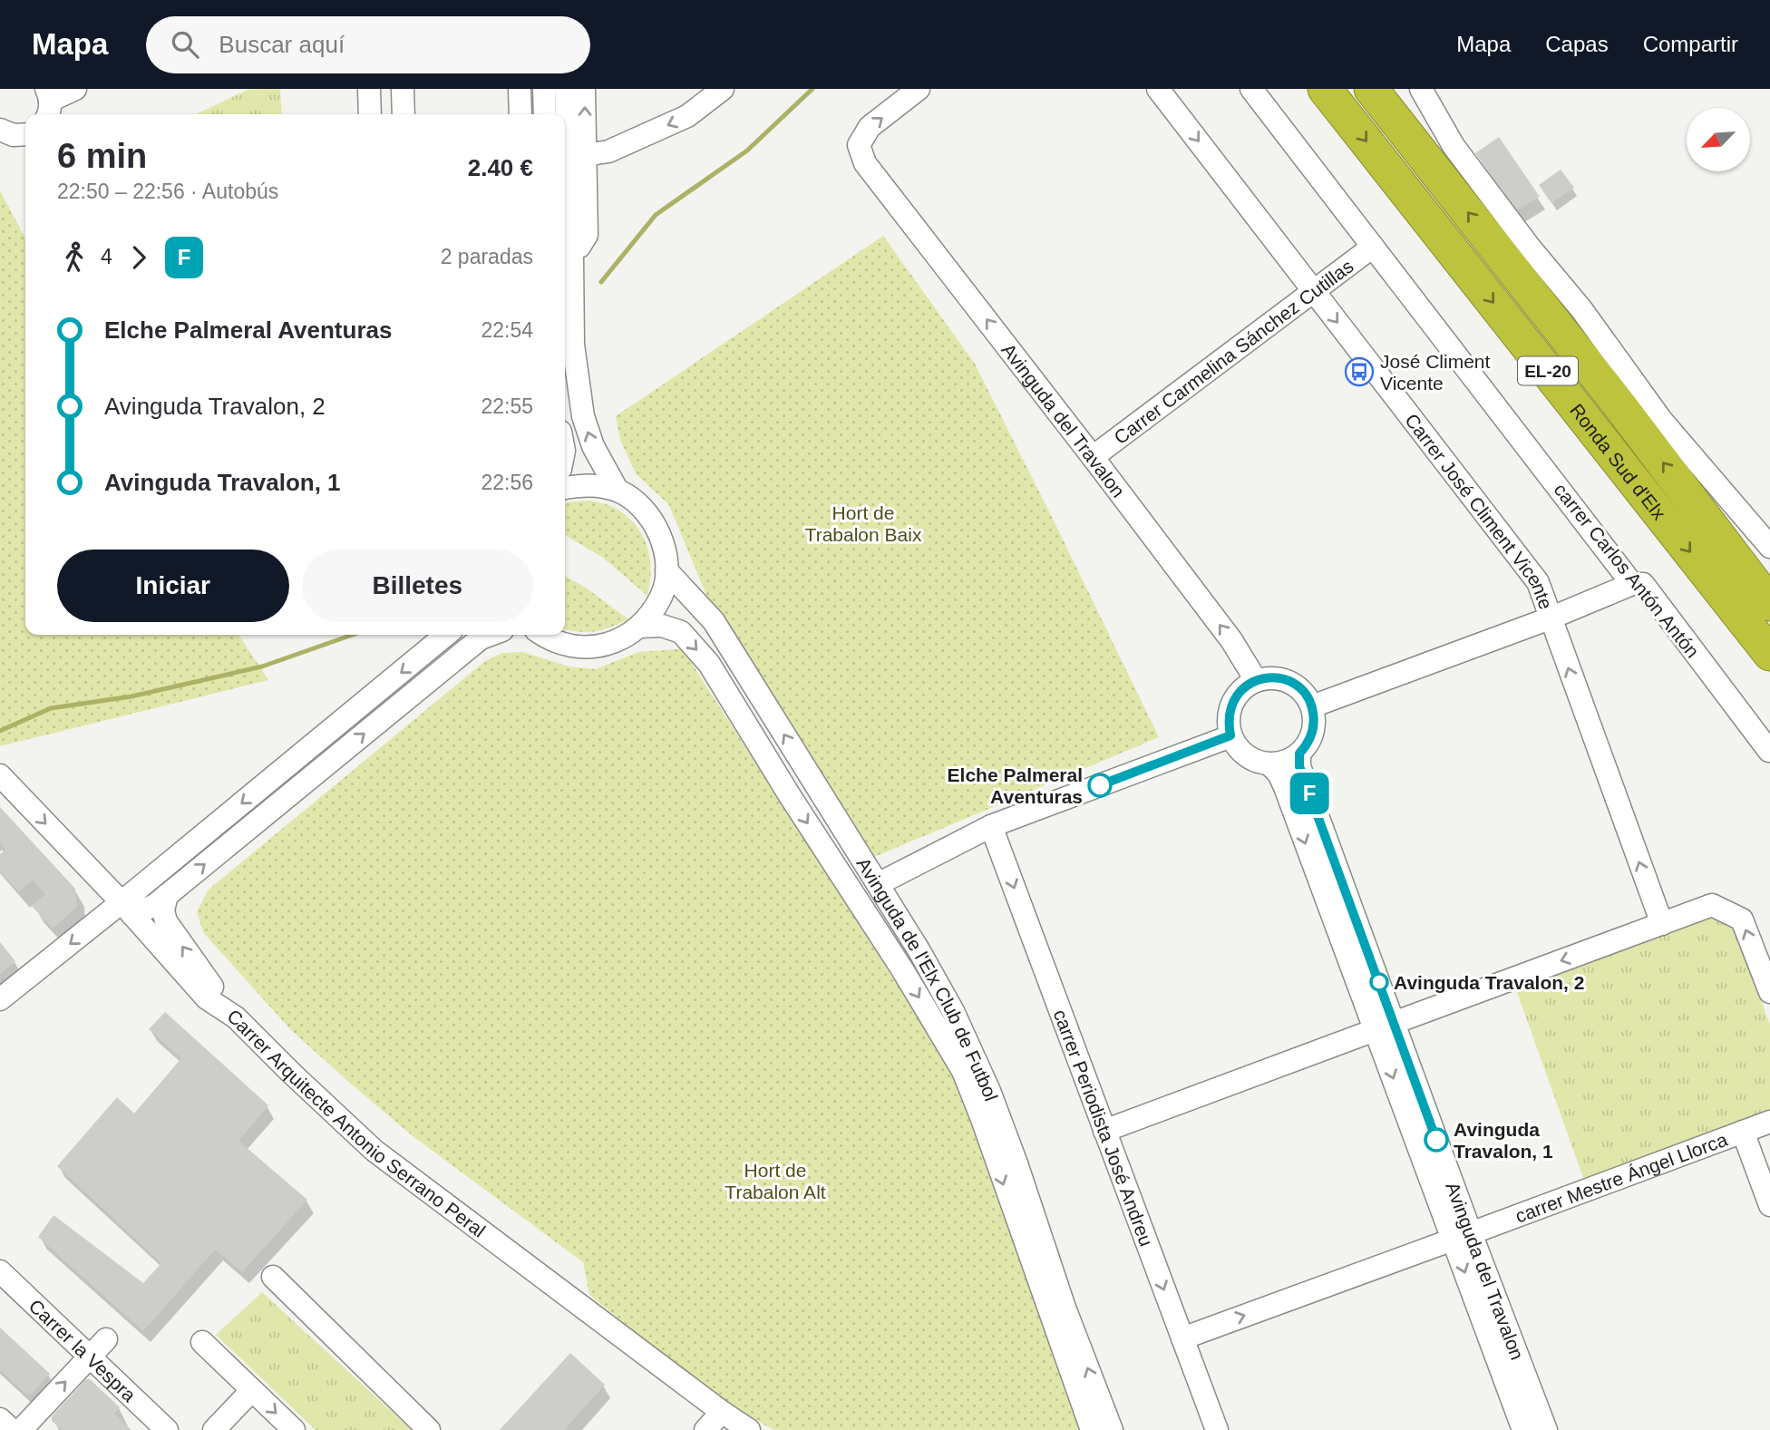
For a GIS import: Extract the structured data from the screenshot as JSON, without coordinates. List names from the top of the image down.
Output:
{
  "streets": {
    "highway": ["EL-20", "Ronda Sud d'Elx"],
    "street": [
      "Carrer Carmelina Sánchez Cutillas",
      "Avinguda del Travalon",
      "Carrer José Climent Vicente",
      "carrer Carlos Antón Antón",
      "Avinguda de l'Elx Club de Futbol",
      "Carrer Arquitecte Antonio Serrano Peral",
      "carrer Periodista José Andreu",
      "carrer Mestre Ángel Llorca",
      "Carrer la Vespra"
    ]
  },
  "crossings": [
    ["Carrer Carmelina Sánchez Cutillas", "Avinguda del Travalon"],
    ["Carrer Carmelina Sánchez Cutillas", "Carrer José Climent Vicente"],
    ["Carrer Carmelina Sánchez Cutillas", "carrer Carlos Antón Antón"],
    ["Avinguda del Travalon", "carrer Mestre Ángel Llorca"],
    ["carrer Periodista José Andreu", "carrer Mestre Ángel Llorca"]
  ],
  "one_way": ["carrer Periodista José Andreu", "carrer Mestre Ángel Llorca"],
  "parks": ["Hort de Trabalon Baix", "Hort de Trabalon Alt"],
  "places": {
    "bus stop": ["José Climent Vicente"],
    "other": ["Elche Palmeral Aventuras", "Avinguda Travalon, 2", "Avinguda Travalon, 1"]
  },
  "lines": ["bus line F"],
  "north": "bottom left",
  "page": {
    "header": "Mapa",
    "search": "Buscar aquí",
    "nav": ["Mapa", "Capas", "Compartir"],
    "on_map": "F",
    "heading": ["6 min", "22:50 – 22:56 · Autobús", "2.40 €"],
    "legs": ["4", "F", "2 paradas"],
    "list": [
      {
        "name": "Elche Palmeral Aventuras",
        "value": "22:54"
      },
      {
        "name": "Avinguda Travalon, 2",
        "value": "22:55"
      },
      {
        "name": "Avinguda Travalon, 1",
        "value": "22:56"
      }
    ],
    "buttons": ["Iniciar", "Billetes"]
  }
}
